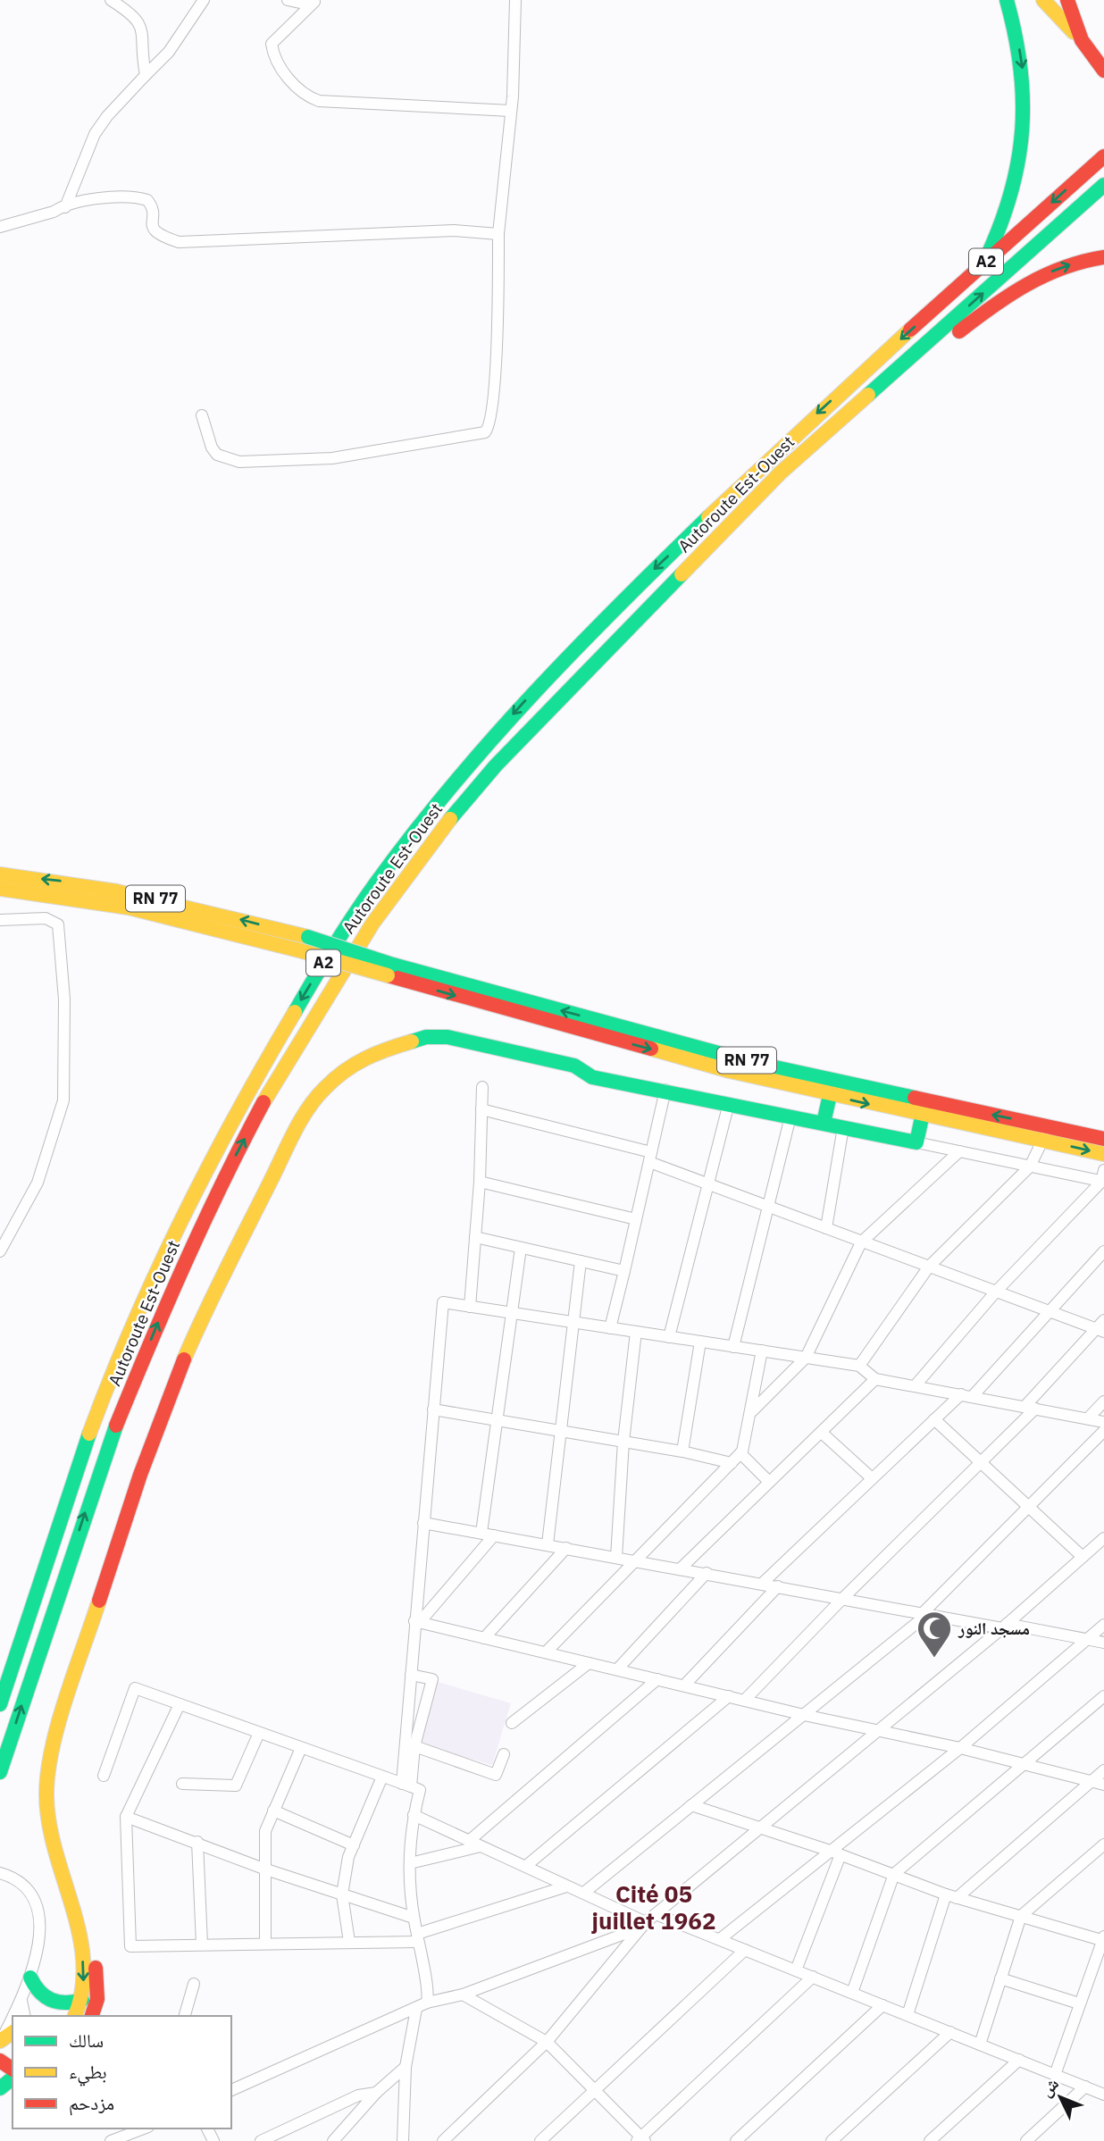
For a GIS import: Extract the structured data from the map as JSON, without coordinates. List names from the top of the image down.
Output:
{
  "streets": {
    "main road": ["A2", "Autoroute Est-Ouest", "RN 77"]
  },
  "districts": ["Cité 05 juillet 1962"],
  "places": {
    "mosque": ["مسجد النور"]
  },
  "legend": ["سالك", "بطيء", "مزدحم"],
  "north": "top left"
}
